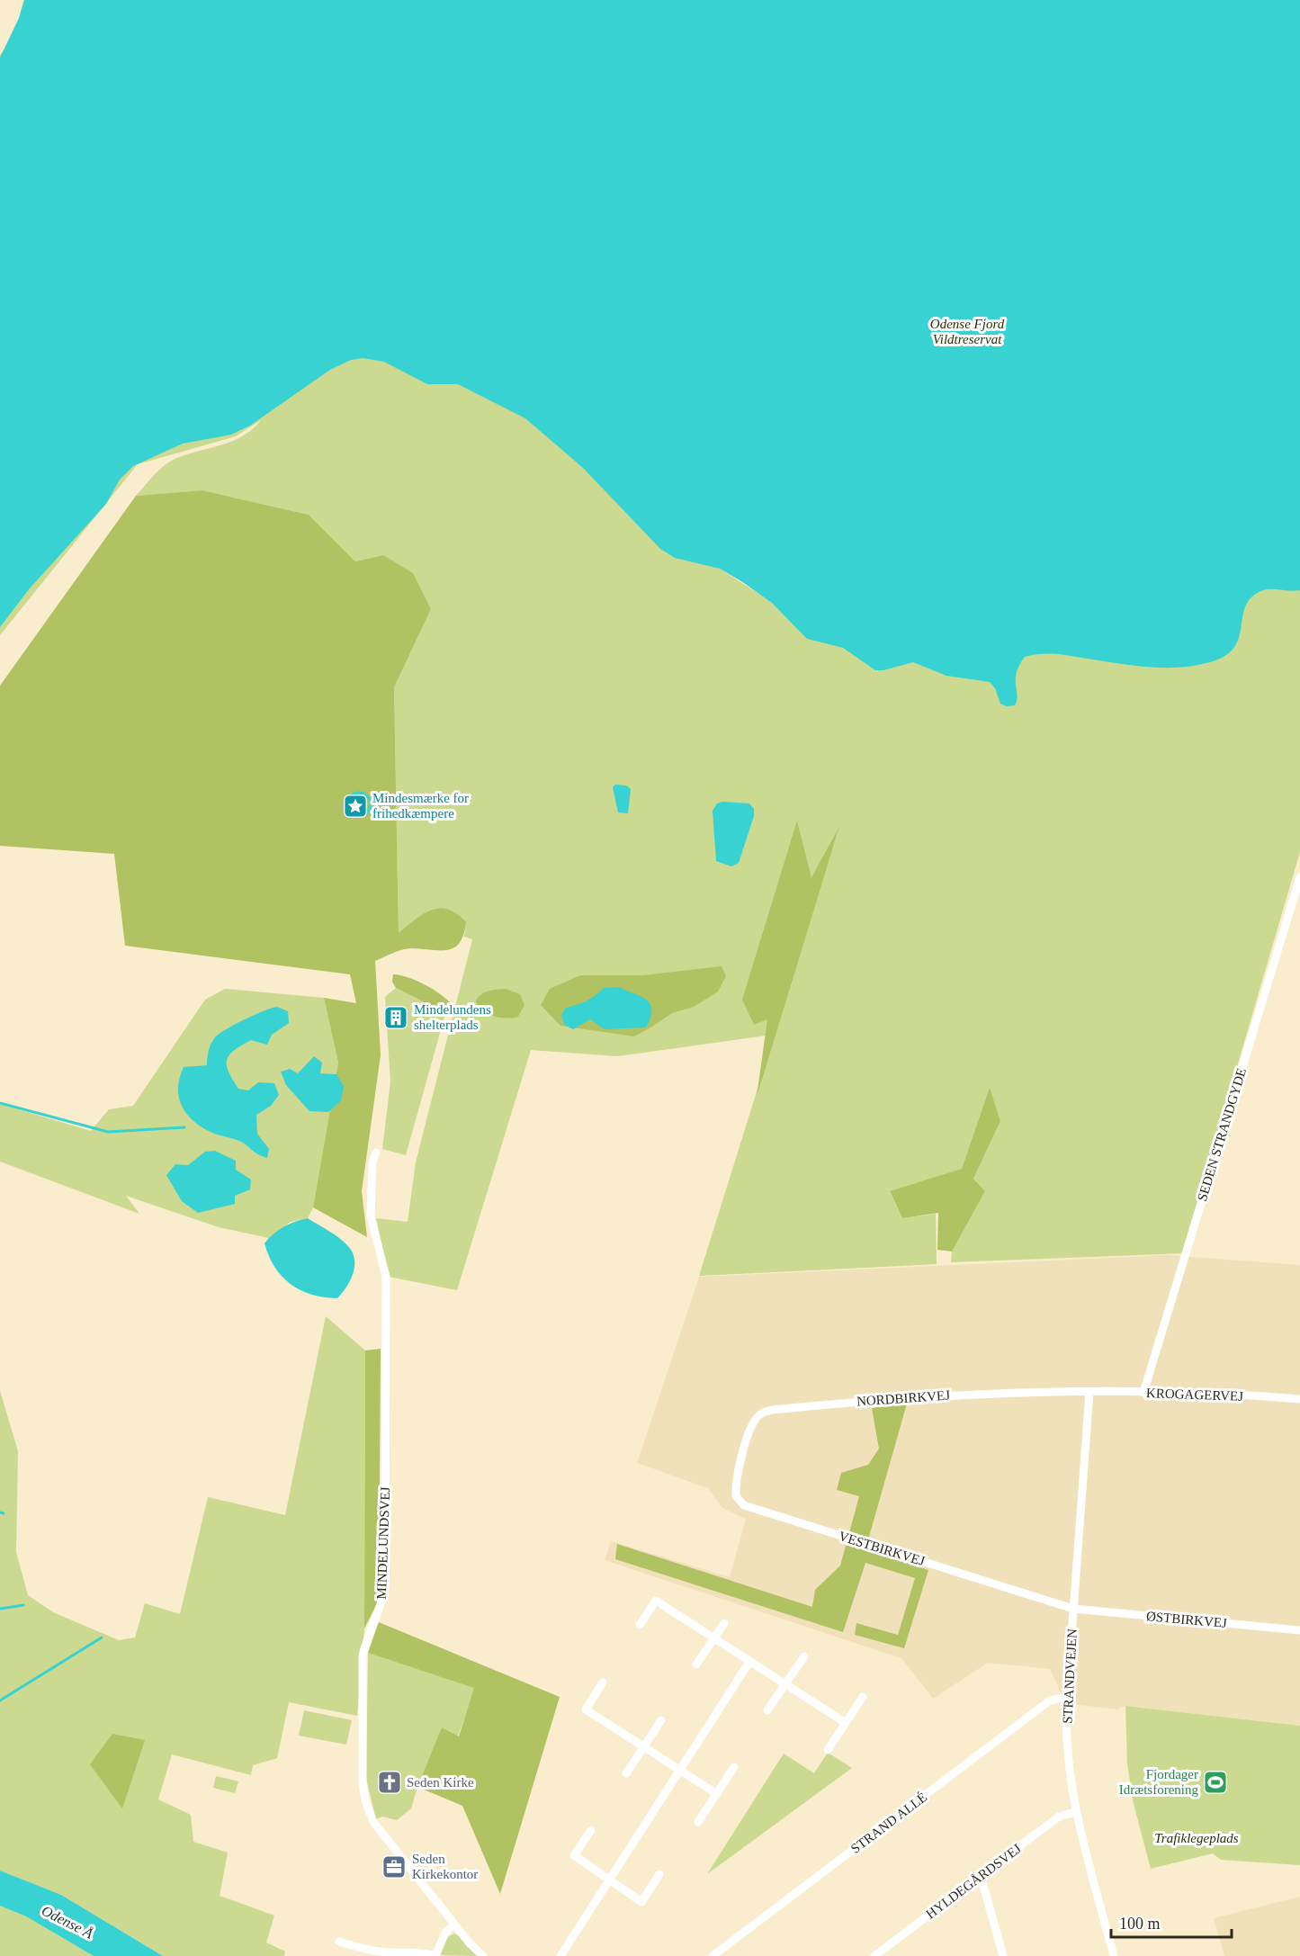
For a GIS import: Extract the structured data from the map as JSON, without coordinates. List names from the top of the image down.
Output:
{
  "streets": {
    "street": [
      "SEDEN STRANDGYDE",
      "KROGAGERVEJ",
      "NORDBIRKVEJ",
      "MINDELUNDSVEJ",
      "VESTBIRKVEJ",
      "ØSTBIRKVEJ",
      "STRANDVEJEN",
      "STRAND ALLÉ",
      "HYLDEGÅRDSVEJ"
    ]
  },
  "crossings": [
    ["SEDEN STRANDGYDE", "KROGAGERVEJ"],
    ["KROGAGERVEJ", "NORDBIRKVEJ"],
    ["KROGAGERVEJ", "STRANDVEJEN"],
    ["NORDBIRKVEJ", "VESTBIRKVEJ"],
    ["NORDBIRKVEJ", "STRANDVEJEN"],
    ["VESTBIRKVEJ", "ØSTBIRKVEJ"],
    ["VESTBIRKVEJ", "STRANDVEJEN"],
    ["ØSTBIRKVEJ", "STRANDVEJEN"],
    ["STRANDVEJEN", "STRAND ALLÉ"],
    ["STRANDVEJEN", "HYLDEGÅRDSVEJ"]
  ],
  "water": ["Odense Å"],
  "parks": ["Odense Fjord Vildtreservat", "Trafiklegeplads"],
  "places": {
    "place": ["Mindesmærke for frihedkæmpere"],
    "building": ["Mindelundens shelterplads"],
    "church": ["Seden Kirke"],
    "sports": ["Fjordager Idrætsforening"],
    "office": ["Seden Kirkekontor"]
  },
  "scale_bar": "100 m"
}
